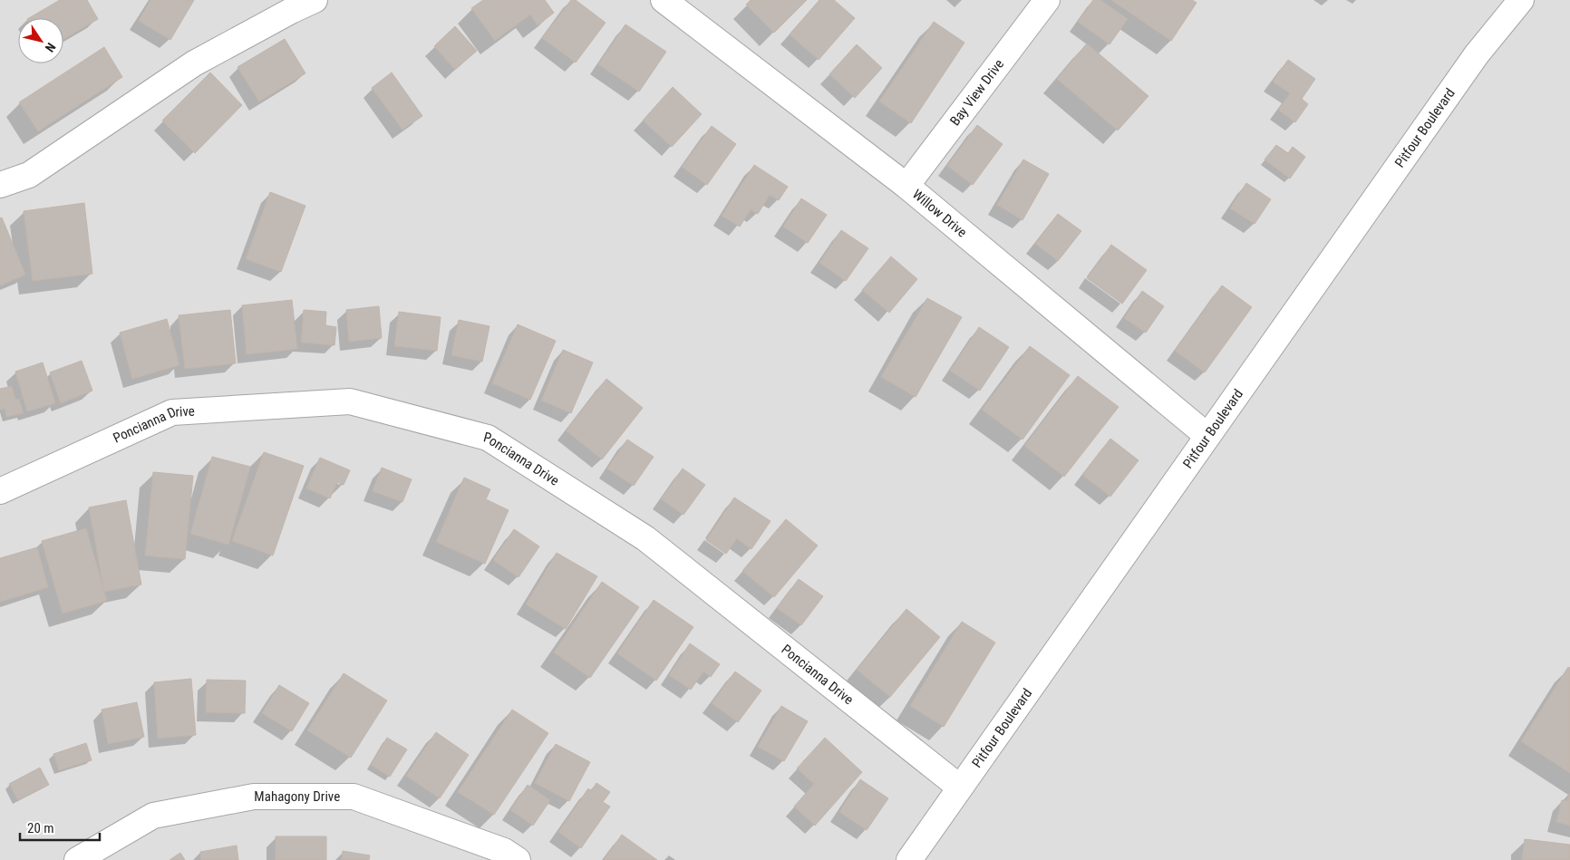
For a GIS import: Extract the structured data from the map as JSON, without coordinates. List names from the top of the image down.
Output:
{
  "streets": {
    "street": [
      "Bay View Drive",
      "Pitfour Boulevard",
      "Willow Drive",
      "Poncianna Drive",
      "Mahagony Drive"
    ]
  },
  "crossings": [
    ["Bay View Drive", "Willow Drive"],
    ["Pitfour Boulevard", "Willow Drive"],
    ["Pitfour Boulevard", "Poncianna Drive"]
  ],
  "scale_bar": "20 m",
  "north": "bottom right"
}
